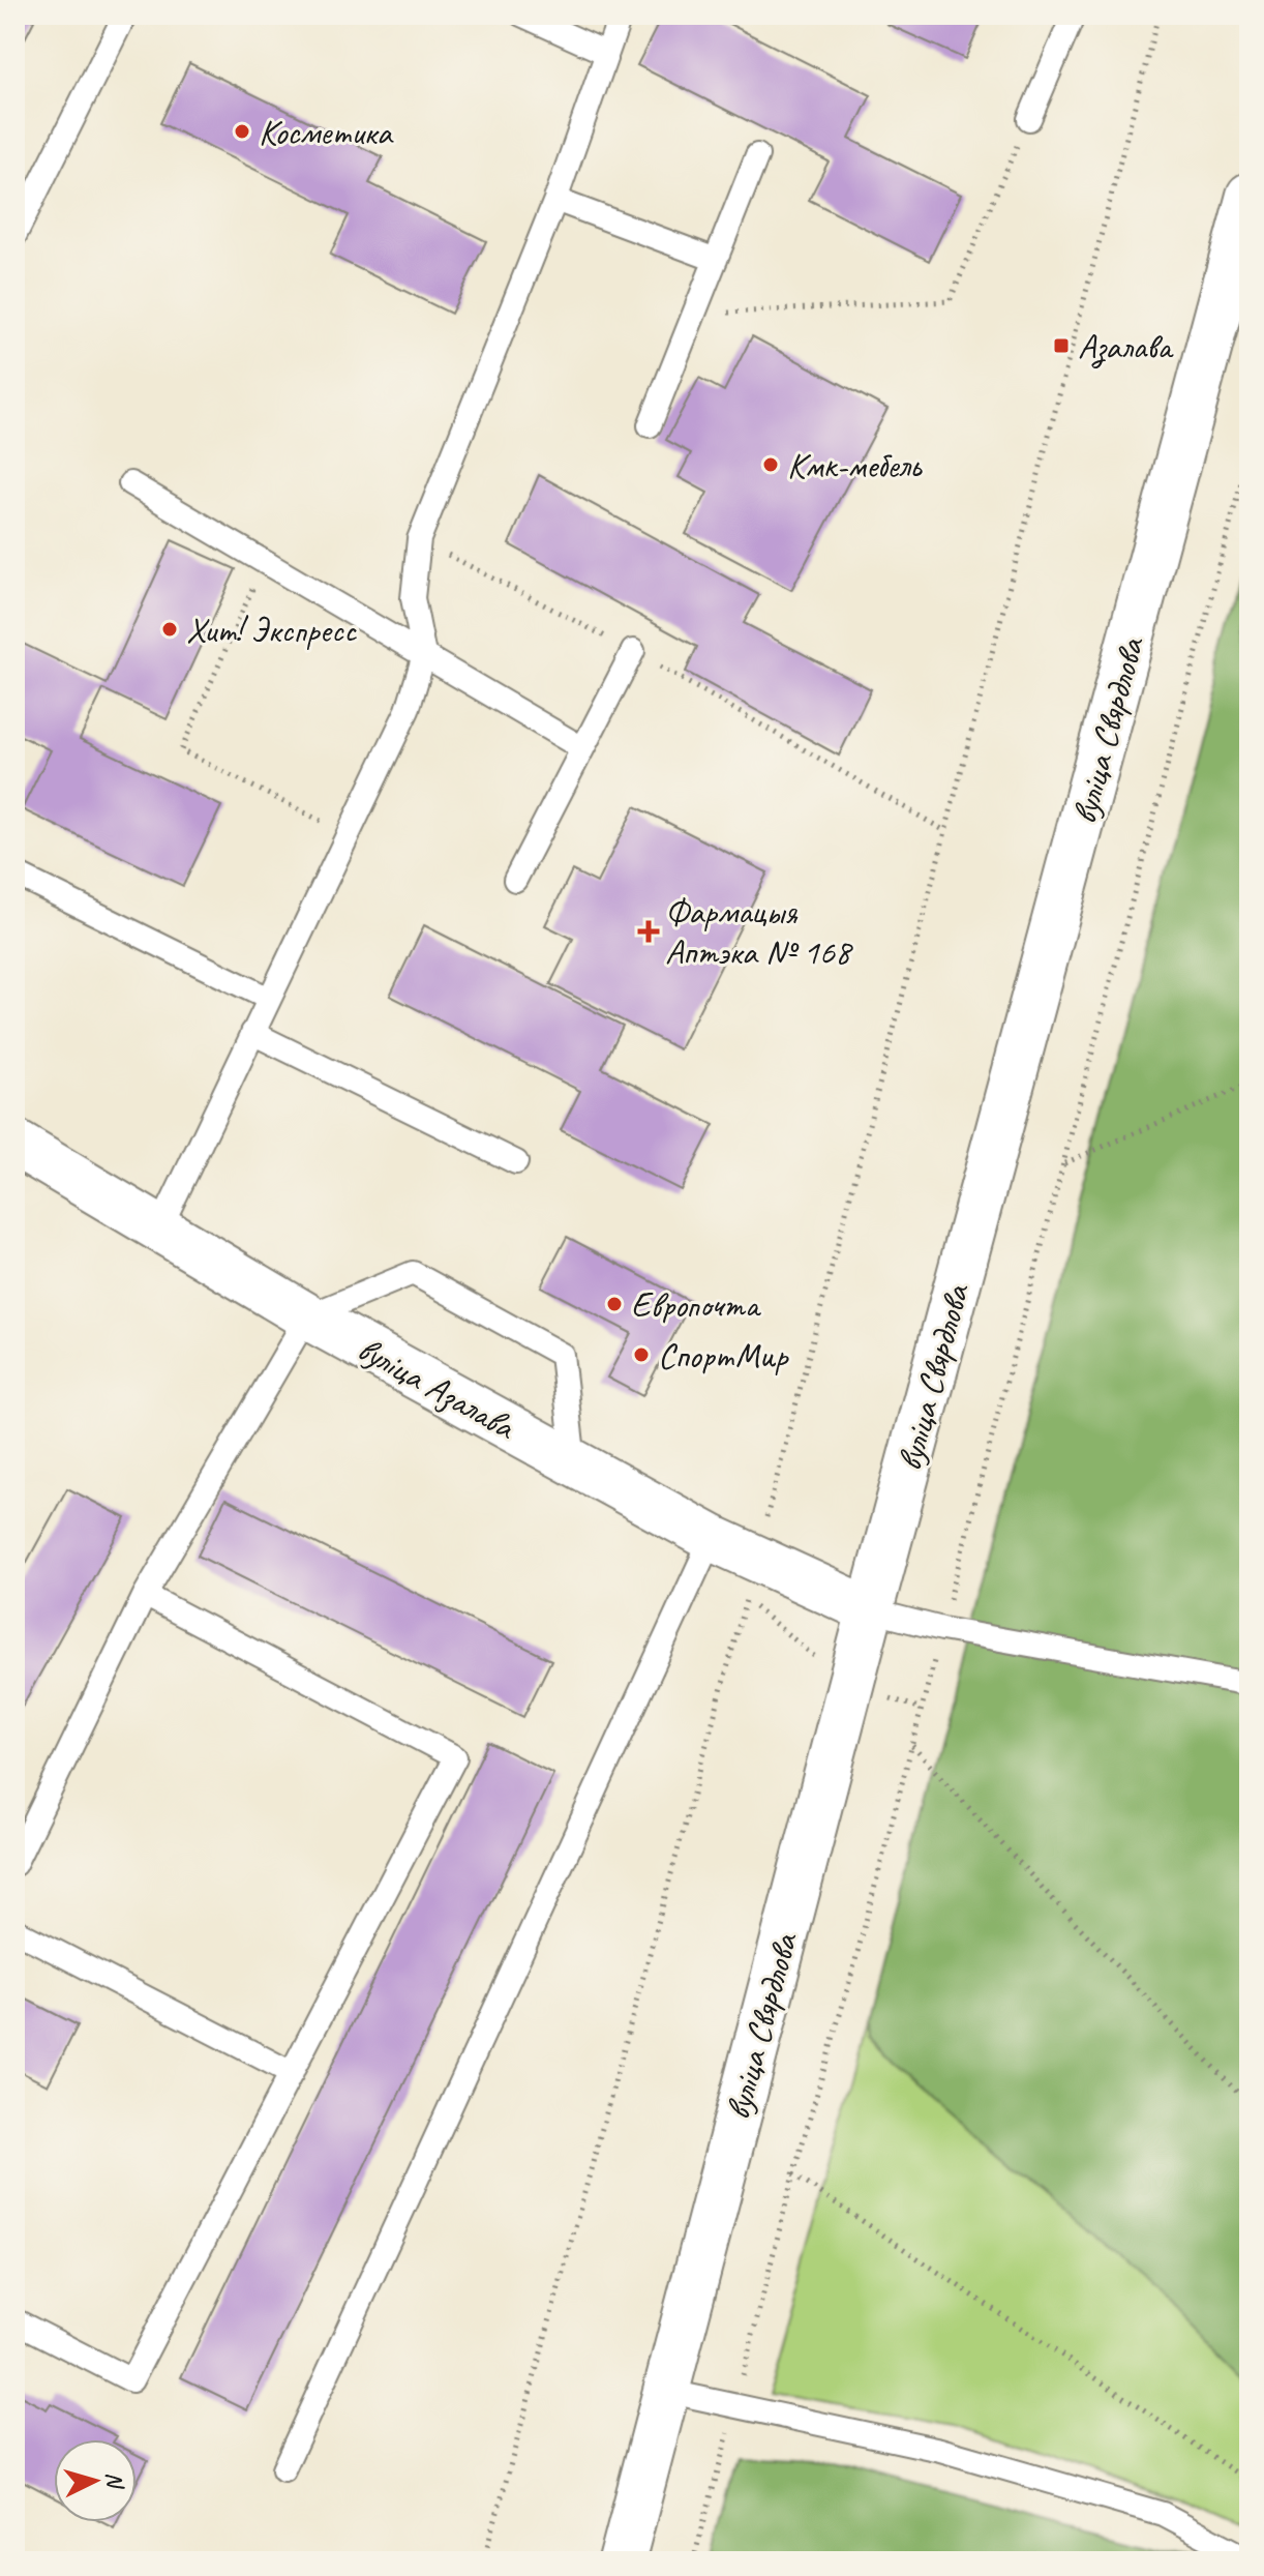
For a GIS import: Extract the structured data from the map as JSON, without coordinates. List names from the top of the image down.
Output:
{
  "streets": {
    "main road": ["вуліца Свярдлова", "вуліца Азалава"]
  },
  "crossings": [
    ["вуліца Свярдлова", "вуліца Азалава"]
  ],
  "places": {
    "other": [
      "Косметика",
      "Кмк-мебель",
      "Хит! Экспресс",
      "Европочта",
      "СпортМир"
    ],
    "transit": ["Азалава"],
    "health": ["Фармацыя Аптэка № 168"]
  },
  "north": "right"
}
